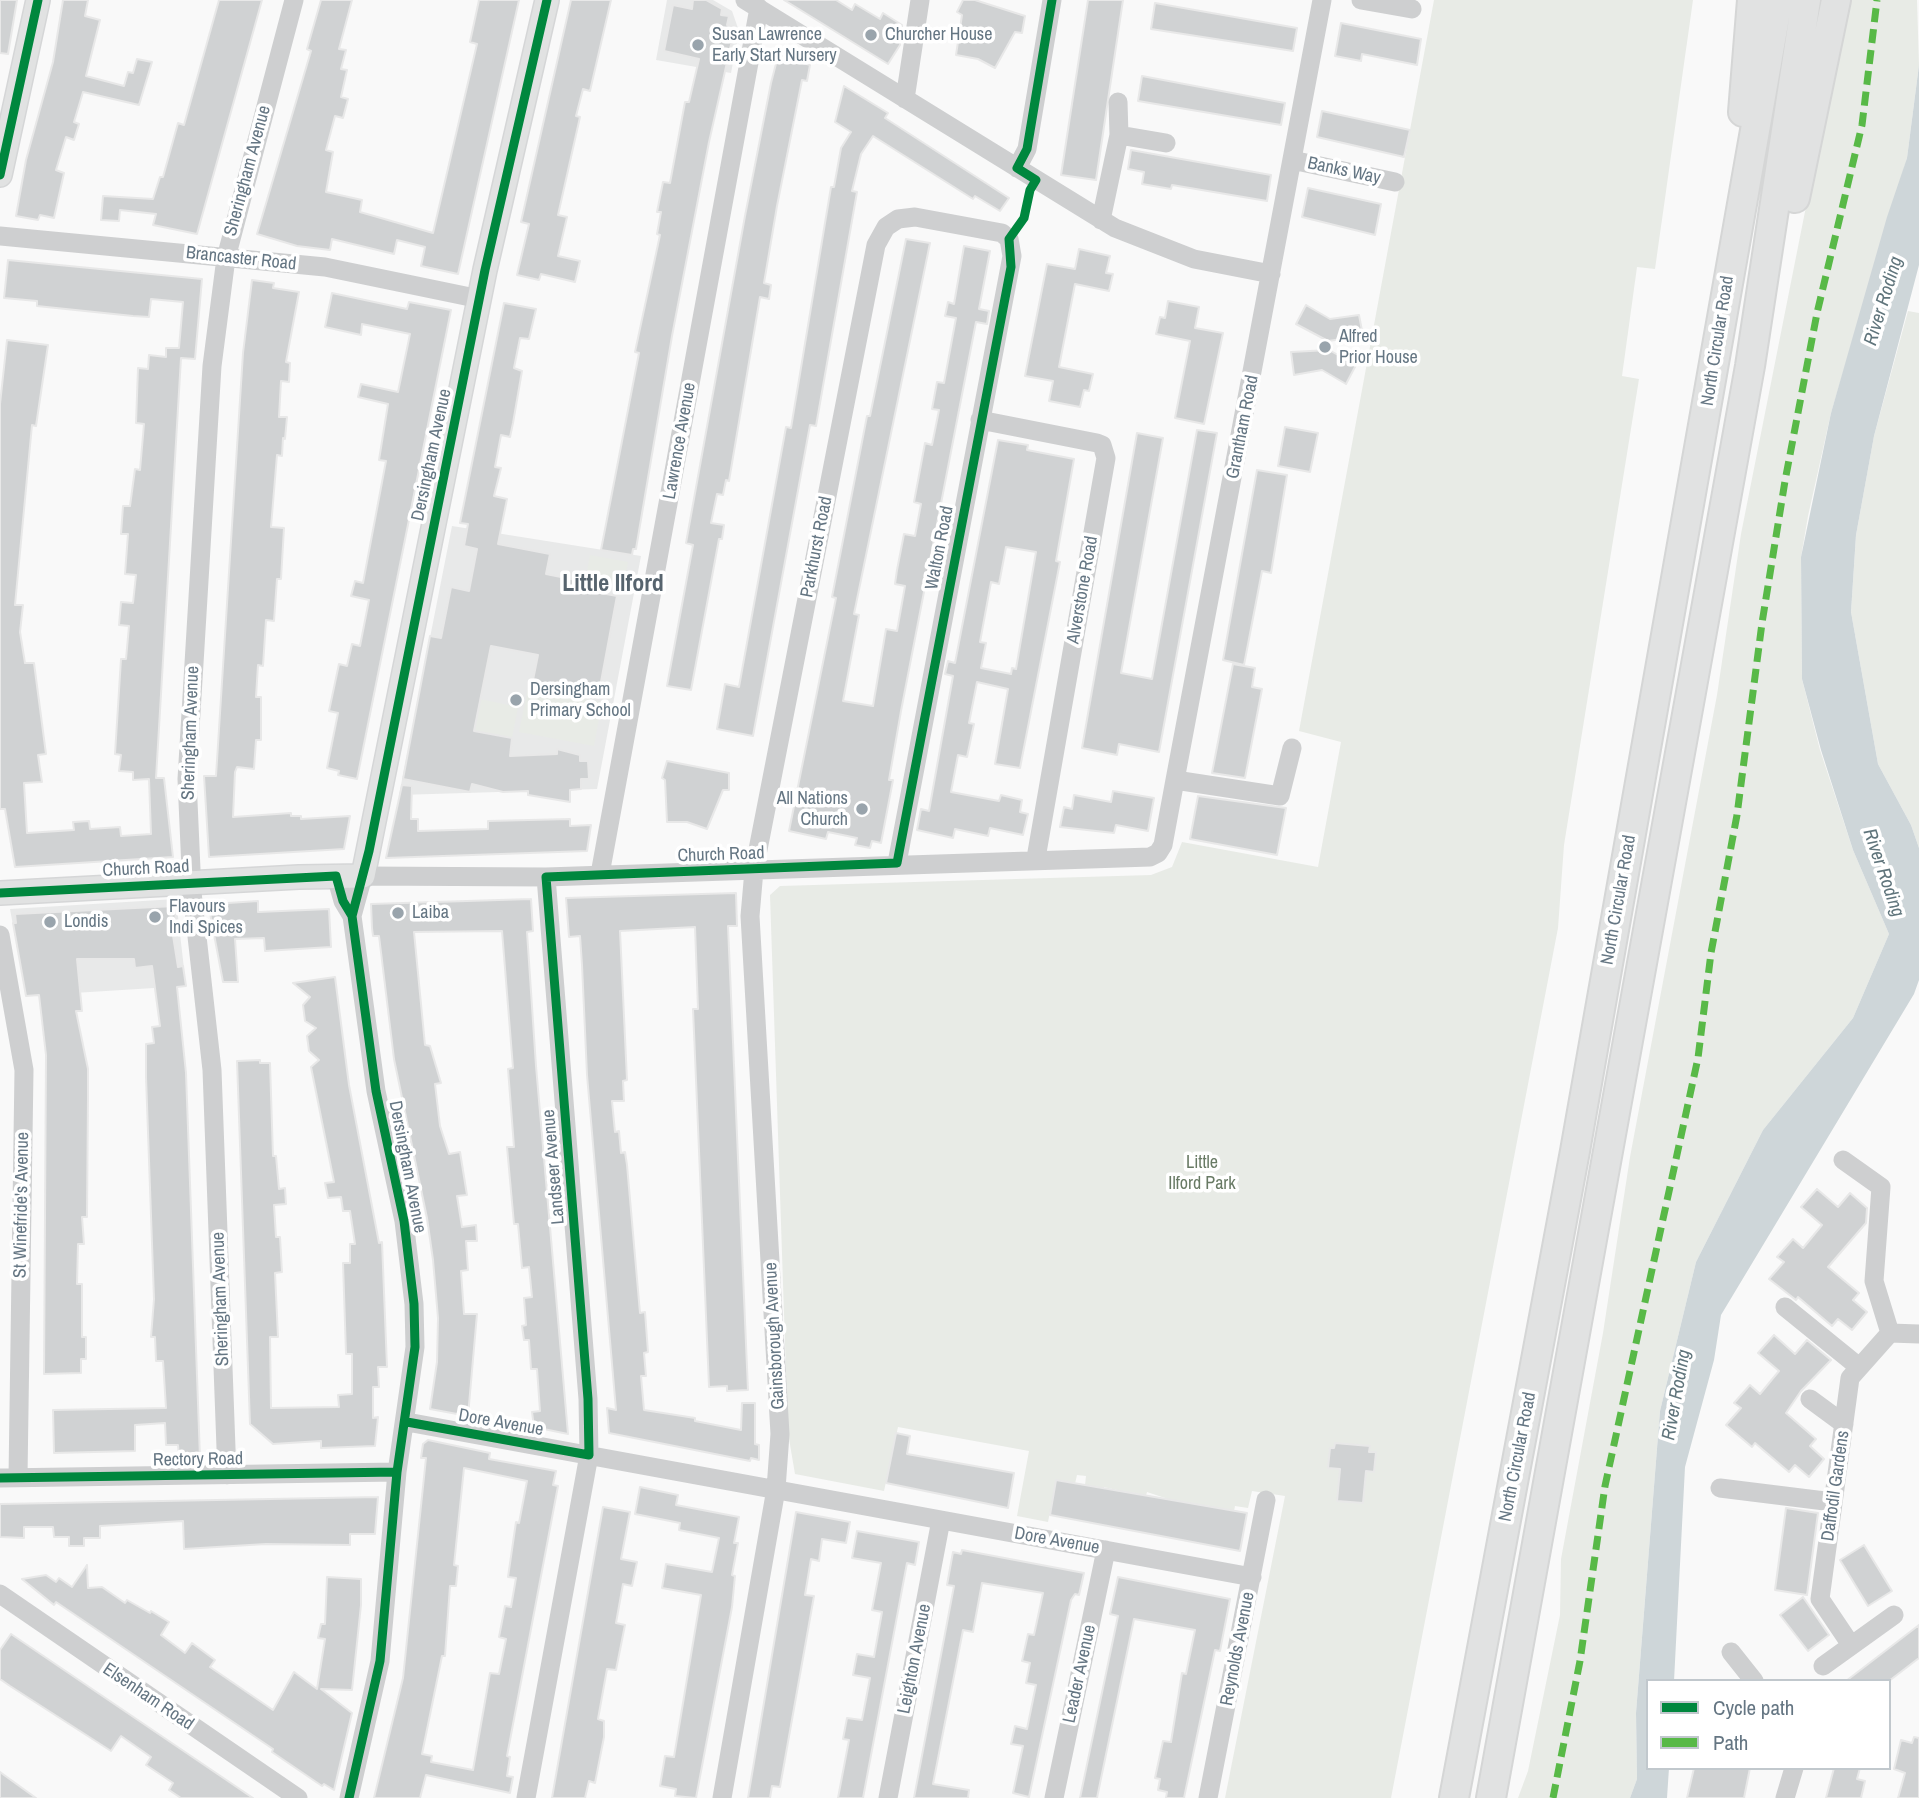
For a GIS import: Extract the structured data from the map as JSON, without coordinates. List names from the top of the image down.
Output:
{
  "streets": {
    "highway": ["North Circular Road"],
    "main road": ["Dersingham Avenue", "Church Road"],
    "street": [
      "Sheringham Avenue",
      "Banks Way",
      "Brancaster Road",
      "Grantham Road",
      "Lawrence Avenue",
      "Parkhurst Road",
      "Walton Road",
      "Alverstone Road",
      "Landseer Avenue",
      "St Winefride's Avenue",
      "Gainsborough Avenue",
      "Dore Avenue",
      "Rectory Road",
      "Daffodil Gardens",
      "Reynolds Avenue",
      "Leighton Avenue",
      "Leader Avenue",
      "Elsenham Road"
    ]
  },
  "crossings": [
    ["Sheringham Avenue", "Brancaster Road"],
    ["Sheringham Avenue", "Church Road"],
    ["Sheringham Avenue", "Rectory Road"],
    ["Banks Way", "Grantham Road"],
    ["Brancaster Road", "Dersingham Avenue"],
    ["Grantham Road", "Church Road"],
    ["Lawrence Avenue", "Church Road"],
    ["Dersingham Avenue", "Church Road"],
    ["Dersingham Avenue", "Dore Avenue"],
    ["Dersingham Avenue", "Rectory Road"],
    ["Parkhurst Road", "Walton Road"],
    ["Parkhurst Road", "Church Road"],
    ["Parkhurst Road", "Gainsborough Avenue"],
    ["Walton Road", "Alverstone Road"],
    ["Walton Road", "Church Road"],
    ["Alverstone Road", "Church Road"],
    ["Church Road", "Landseer Avenue"],
    ["Church Road", "Gainsborough Avenue"],
    ["Landseer Avenue", "Dore Avenue"],
    ["St Winefride's Avenue", "Rectory Road"],
    ["Gainsborough Avenue", "Dore Avenue"],
    ["Dore Avenue", "Reynolds Avenue"],
    ["Dore Avenue", "Leighton Avenue"],
    ["Dore Avenue", "Leader Avenue"]
  ],
  "districts": ["Little Ilford"],
  "water": ["River Roding"],
  "parks": ["Little Ilford Park"],
  "places": [
    "Churcher House",
    "Susan Lawrence Early Start Nursery",
    "Alfred Prior House",
    "Dersingham Primary School",
    "All Nations Church",
    "Laiba",
    "Flavours Indi Spices",
    "Londis"
  ],
  "legend": ["Cycle path", "Path"]
}
